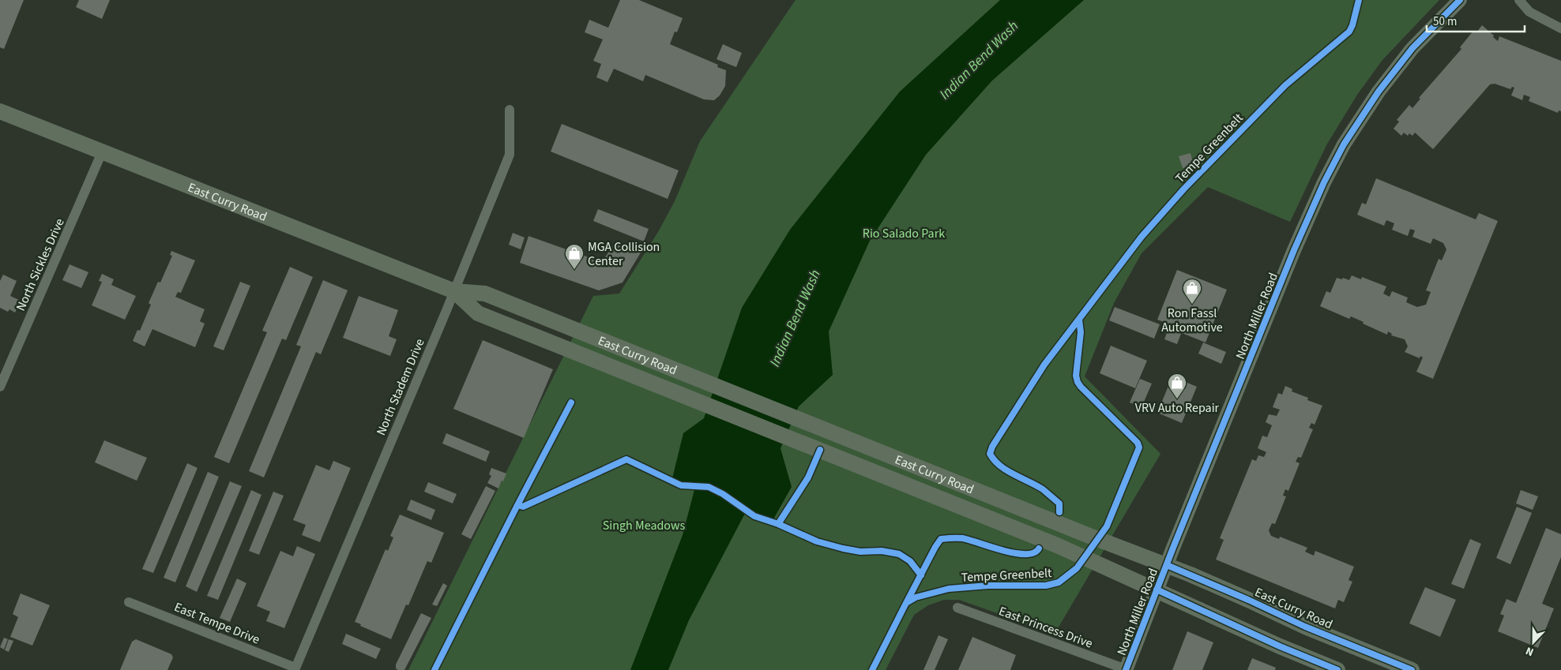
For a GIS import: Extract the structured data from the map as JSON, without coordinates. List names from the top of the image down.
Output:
{
  "streets": {
    "main road": ["East Curry Road"],
    "street": [
      "North Sickles Drive",
      "North Miller Road",
      "North Stadem Drive",
      "East Tempe Drive",
      "East Princess Drive"
    ],
    "cycle path": ["Tempe Greenbelt"]
  },
  "crossings": [
    ["East Curry Road", "North Sickles Drive"],
    ["East Curry Road", "North Miller Road"],
    ["East Curry Road", "North Stadem Drive"],
    ["North Miller Road", "East Princess Drive"],
    ["North Stadem Drive", "East Tempe Drive"]
  ],
  "water": ["Indian Bend Wash"],
  "parks": ["Rio Salado Park", "Singh Meadows"],
  "places": {
    "shop": ["MGA Collision Center", "Ron Fassl Automotive", "VRV Auto Repair"]
  },
  "scale_bar": "50 m",
  "north": "bottom"
}
